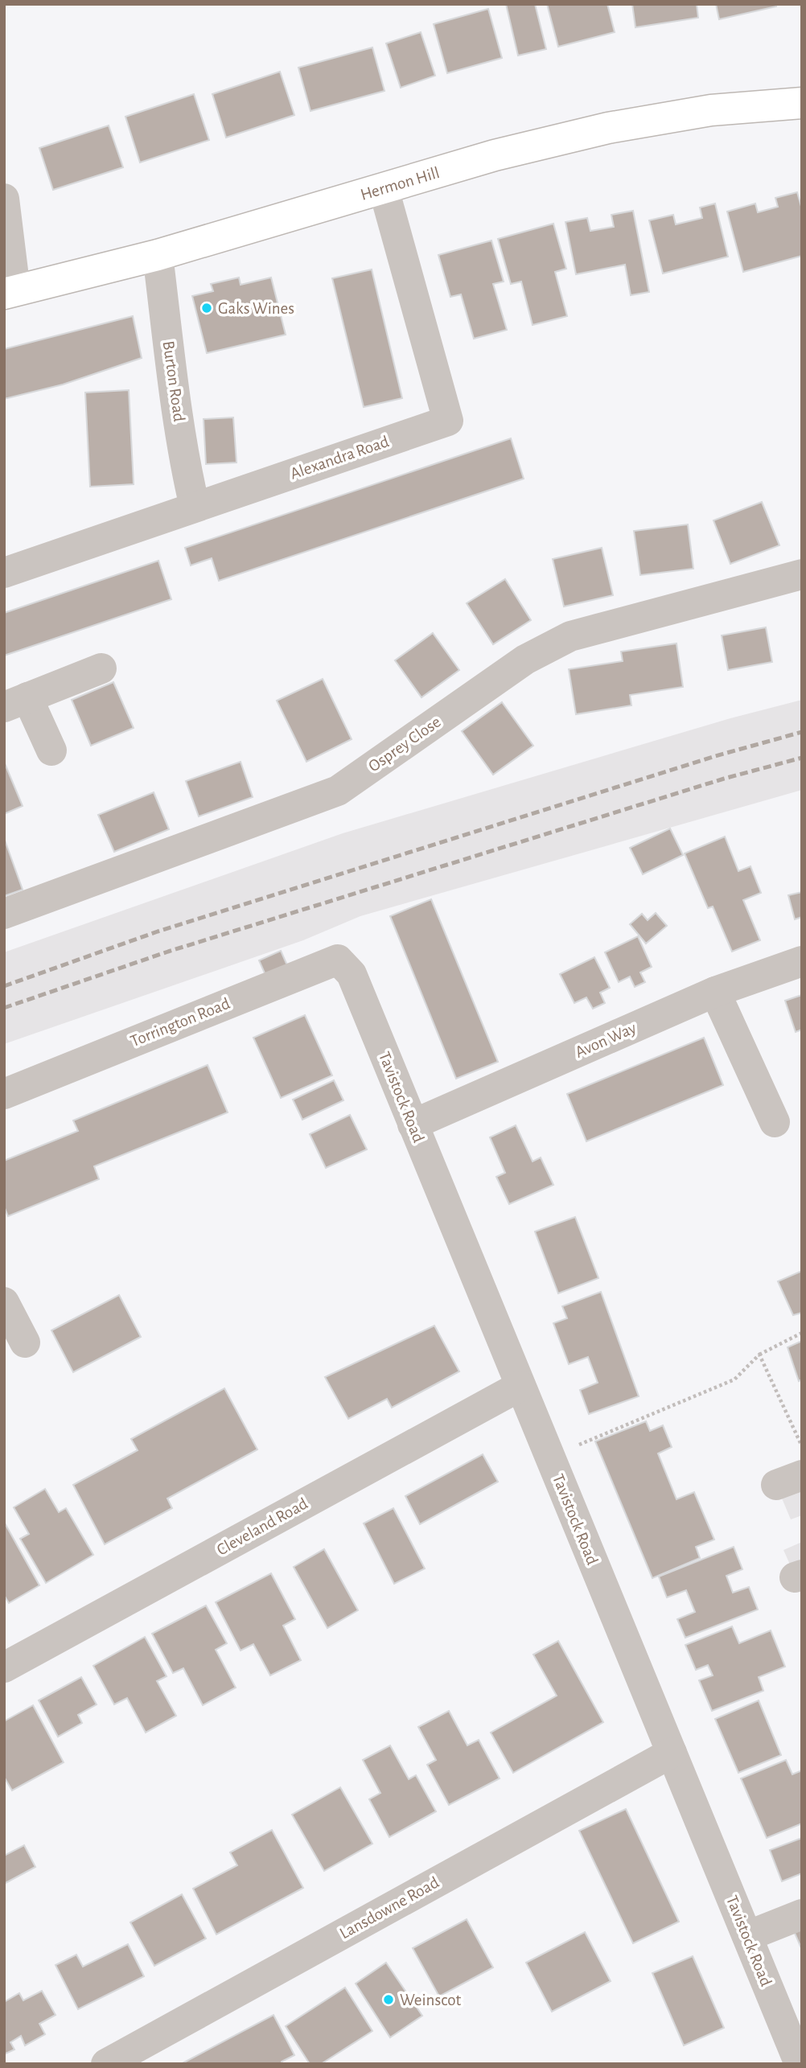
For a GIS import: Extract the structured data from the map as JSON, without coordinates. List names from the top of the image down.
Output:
{
  "streets": {
    "main road": ["Hermon Hill"],
    "street": [
      "Burton Road",
      "Alexandra Road",
      "Osprey Close",
      "Torrington Road",
      "Avon Way",
      "Tavistock Road",
      "Cleveland Road",
      "Lansdowne Road"
    ]
  },
  "crossings": [
    ["Hermon Hill", "Burton Road"],
    ["Hermon Hill", "Alexandra Road"],
    ["Burton Road", "Alexandra Road"],
    ["Torrington Road", "Tavistock Road"],
    ["Avon Way", "Tavistock Road"],
    ["Tavistock Road", "Cleveland Road"],
    ["Tavistock Road", "Lansdowne Road"]
  ],
  "places": ["Gaks Wines", "Weinscot"]
}
